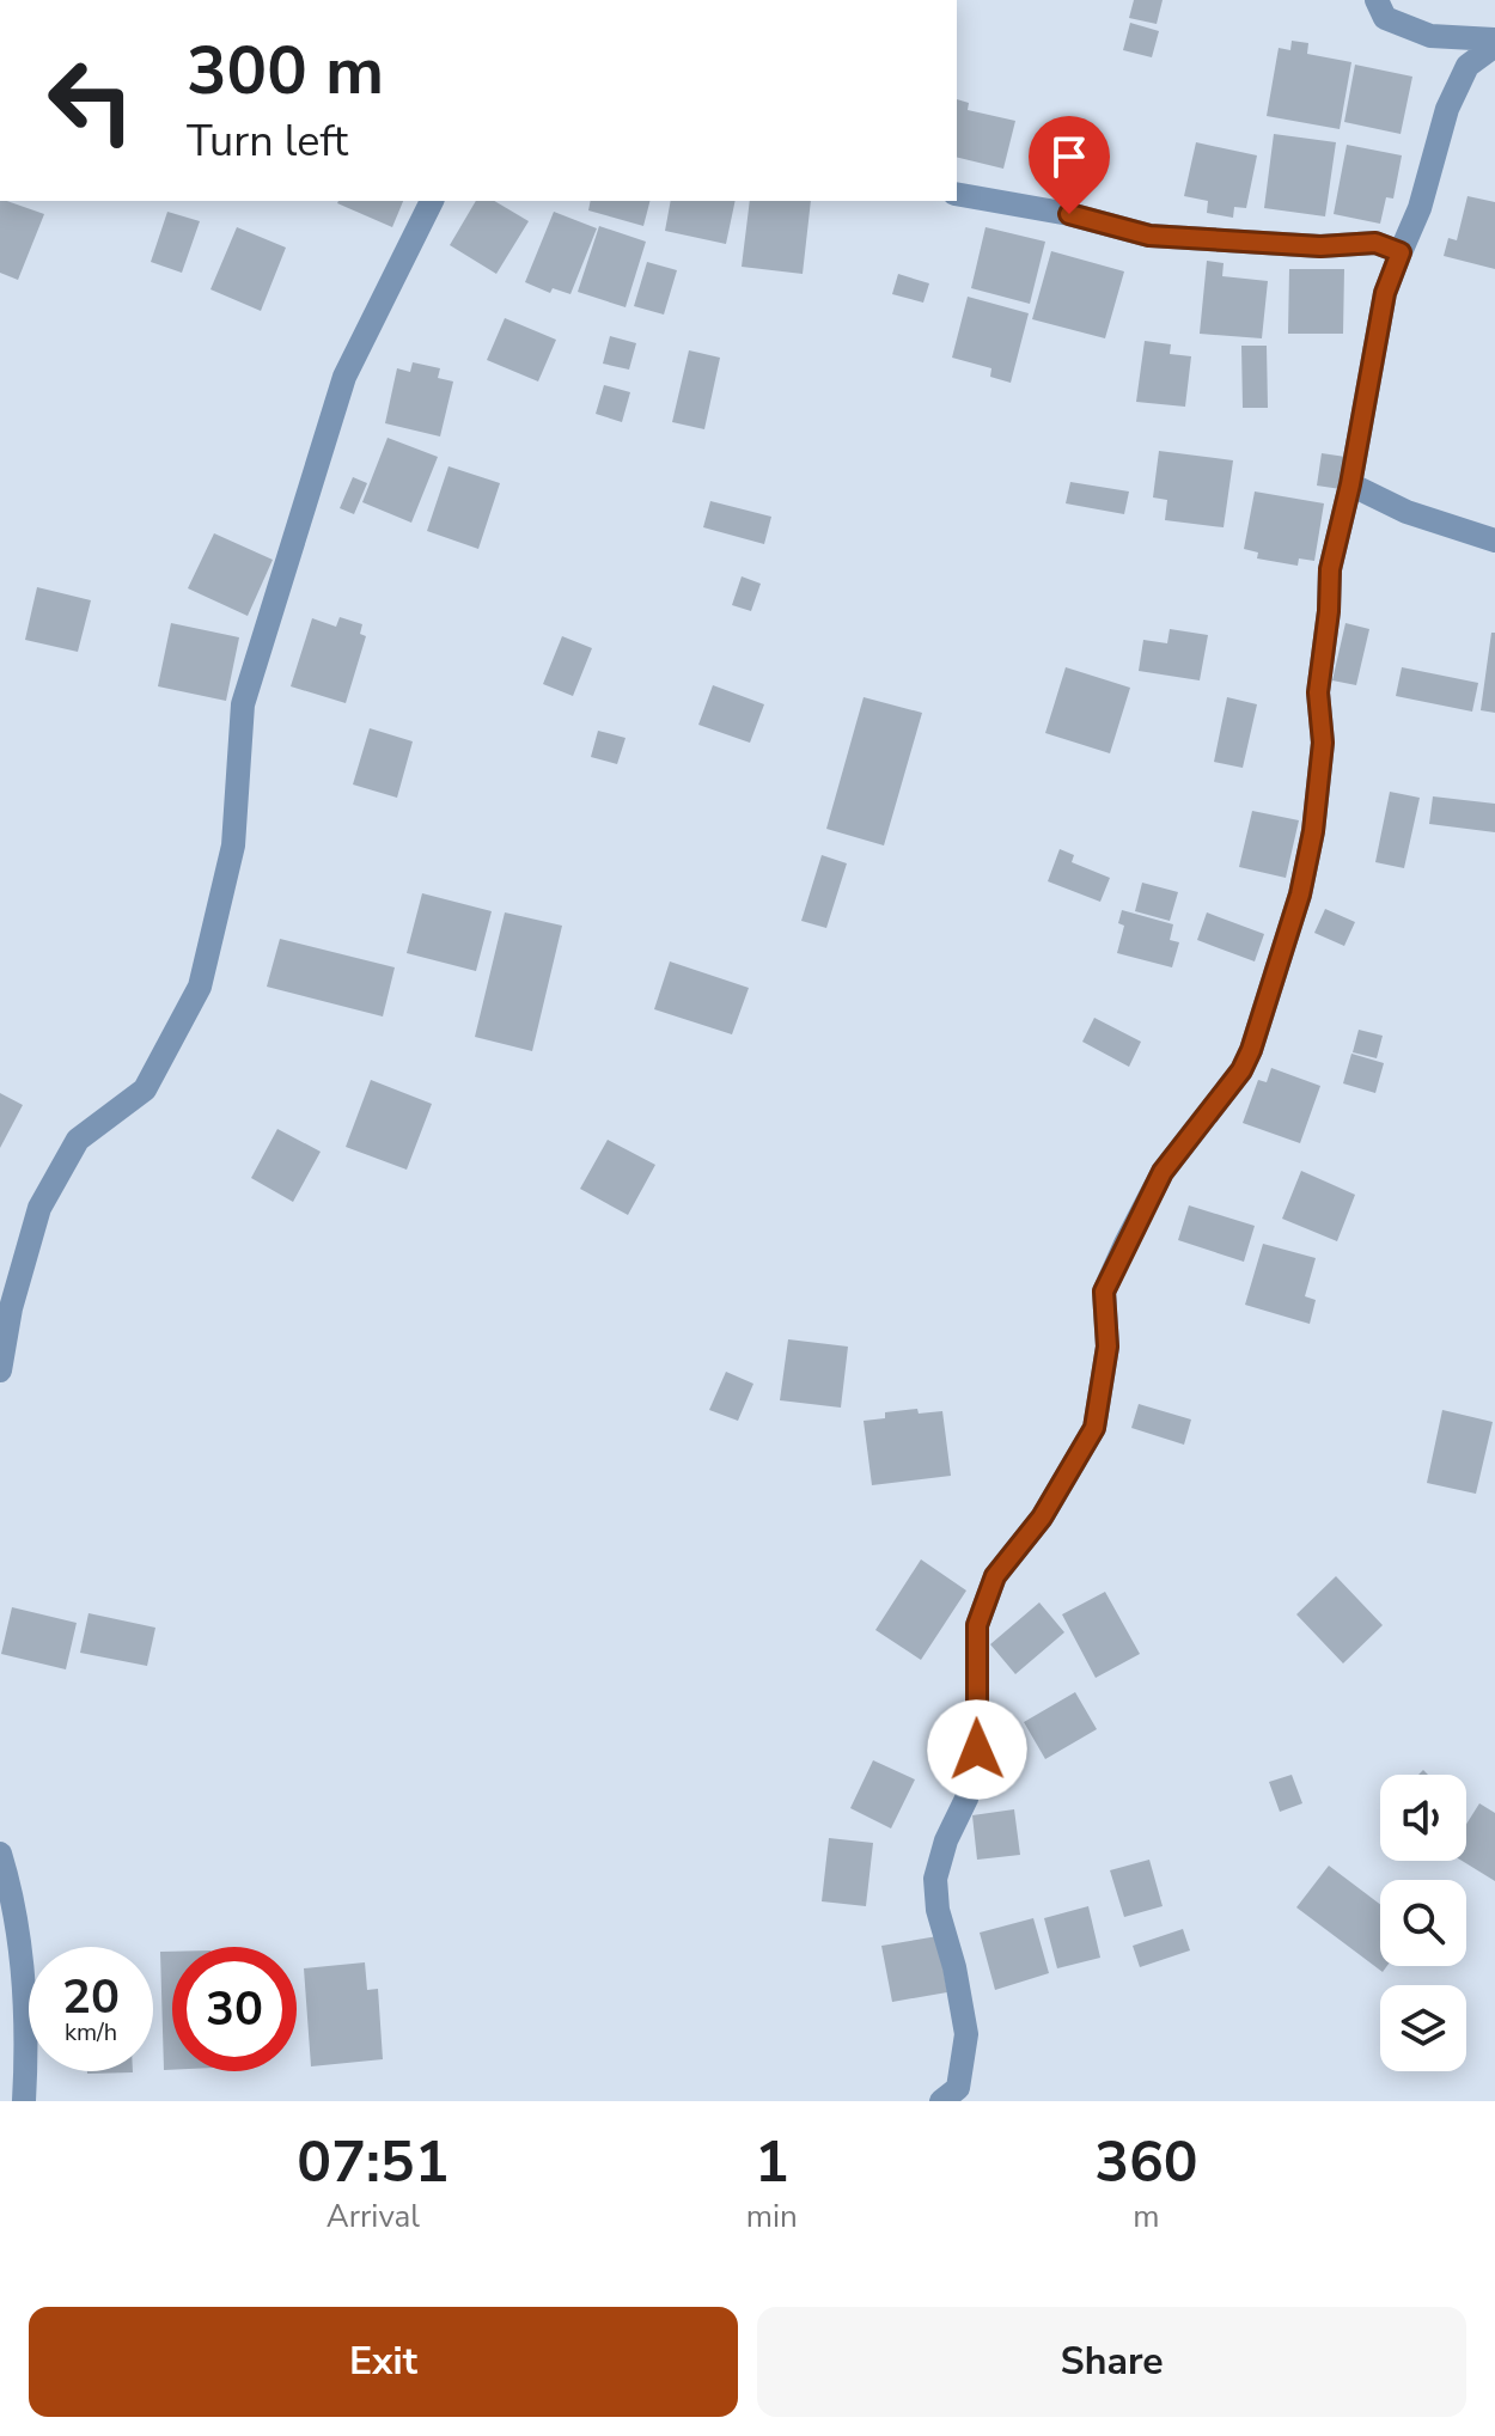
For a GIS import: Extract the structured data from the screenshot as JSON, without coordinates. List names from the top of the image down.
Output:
{
  "page": {
    "turn": ["300 m", "Turn left"],
    "speed": "20 km/h",
    "limit": "30",
    "eta": [
      "07:51",
      "Arrival",
      "1",
      "min",
      "360",
      "m"
    ],
    "buttons": ["Exit", "Share"]
  }
}
